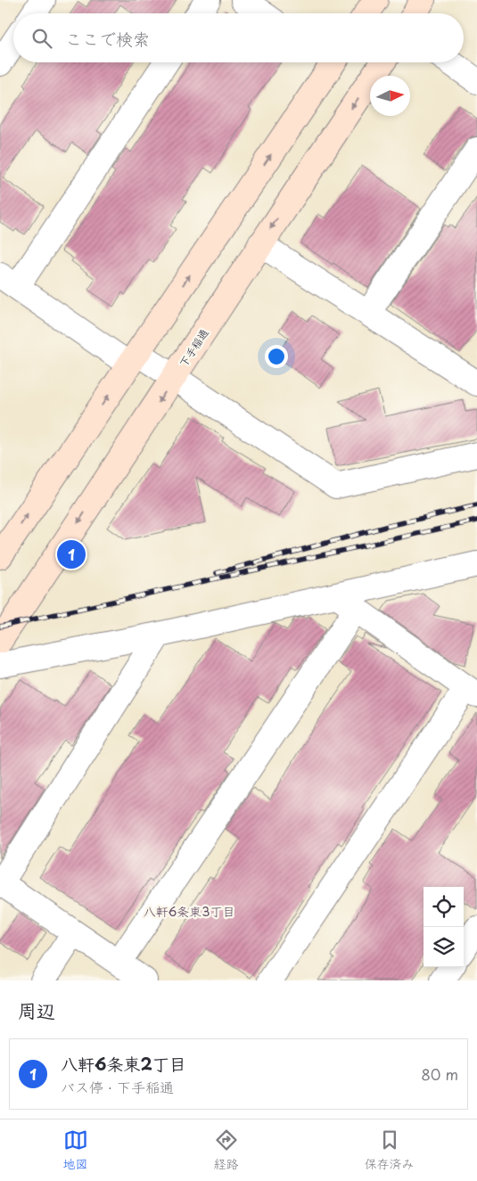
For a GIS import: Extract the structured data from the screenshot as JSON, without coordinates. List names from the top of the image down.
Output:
{
  "streets": {
    "main road": ["下手稲通"]
  },
  "districts": ["八軒6条東3丁目"],
  "north": "right",
  "page": {
    "search": "ここで検索",
    "pins": "1",
    "heading": "周辺",
    "list": [
      {
        "mark": "1",
        "name": "八軒6条東2丁目",
        "note": "バス停 · 下手稲通",
        "value": "80 m"
      }
    ],
    "nav": ["地図", "経路", "保存済み"]
  }
}
